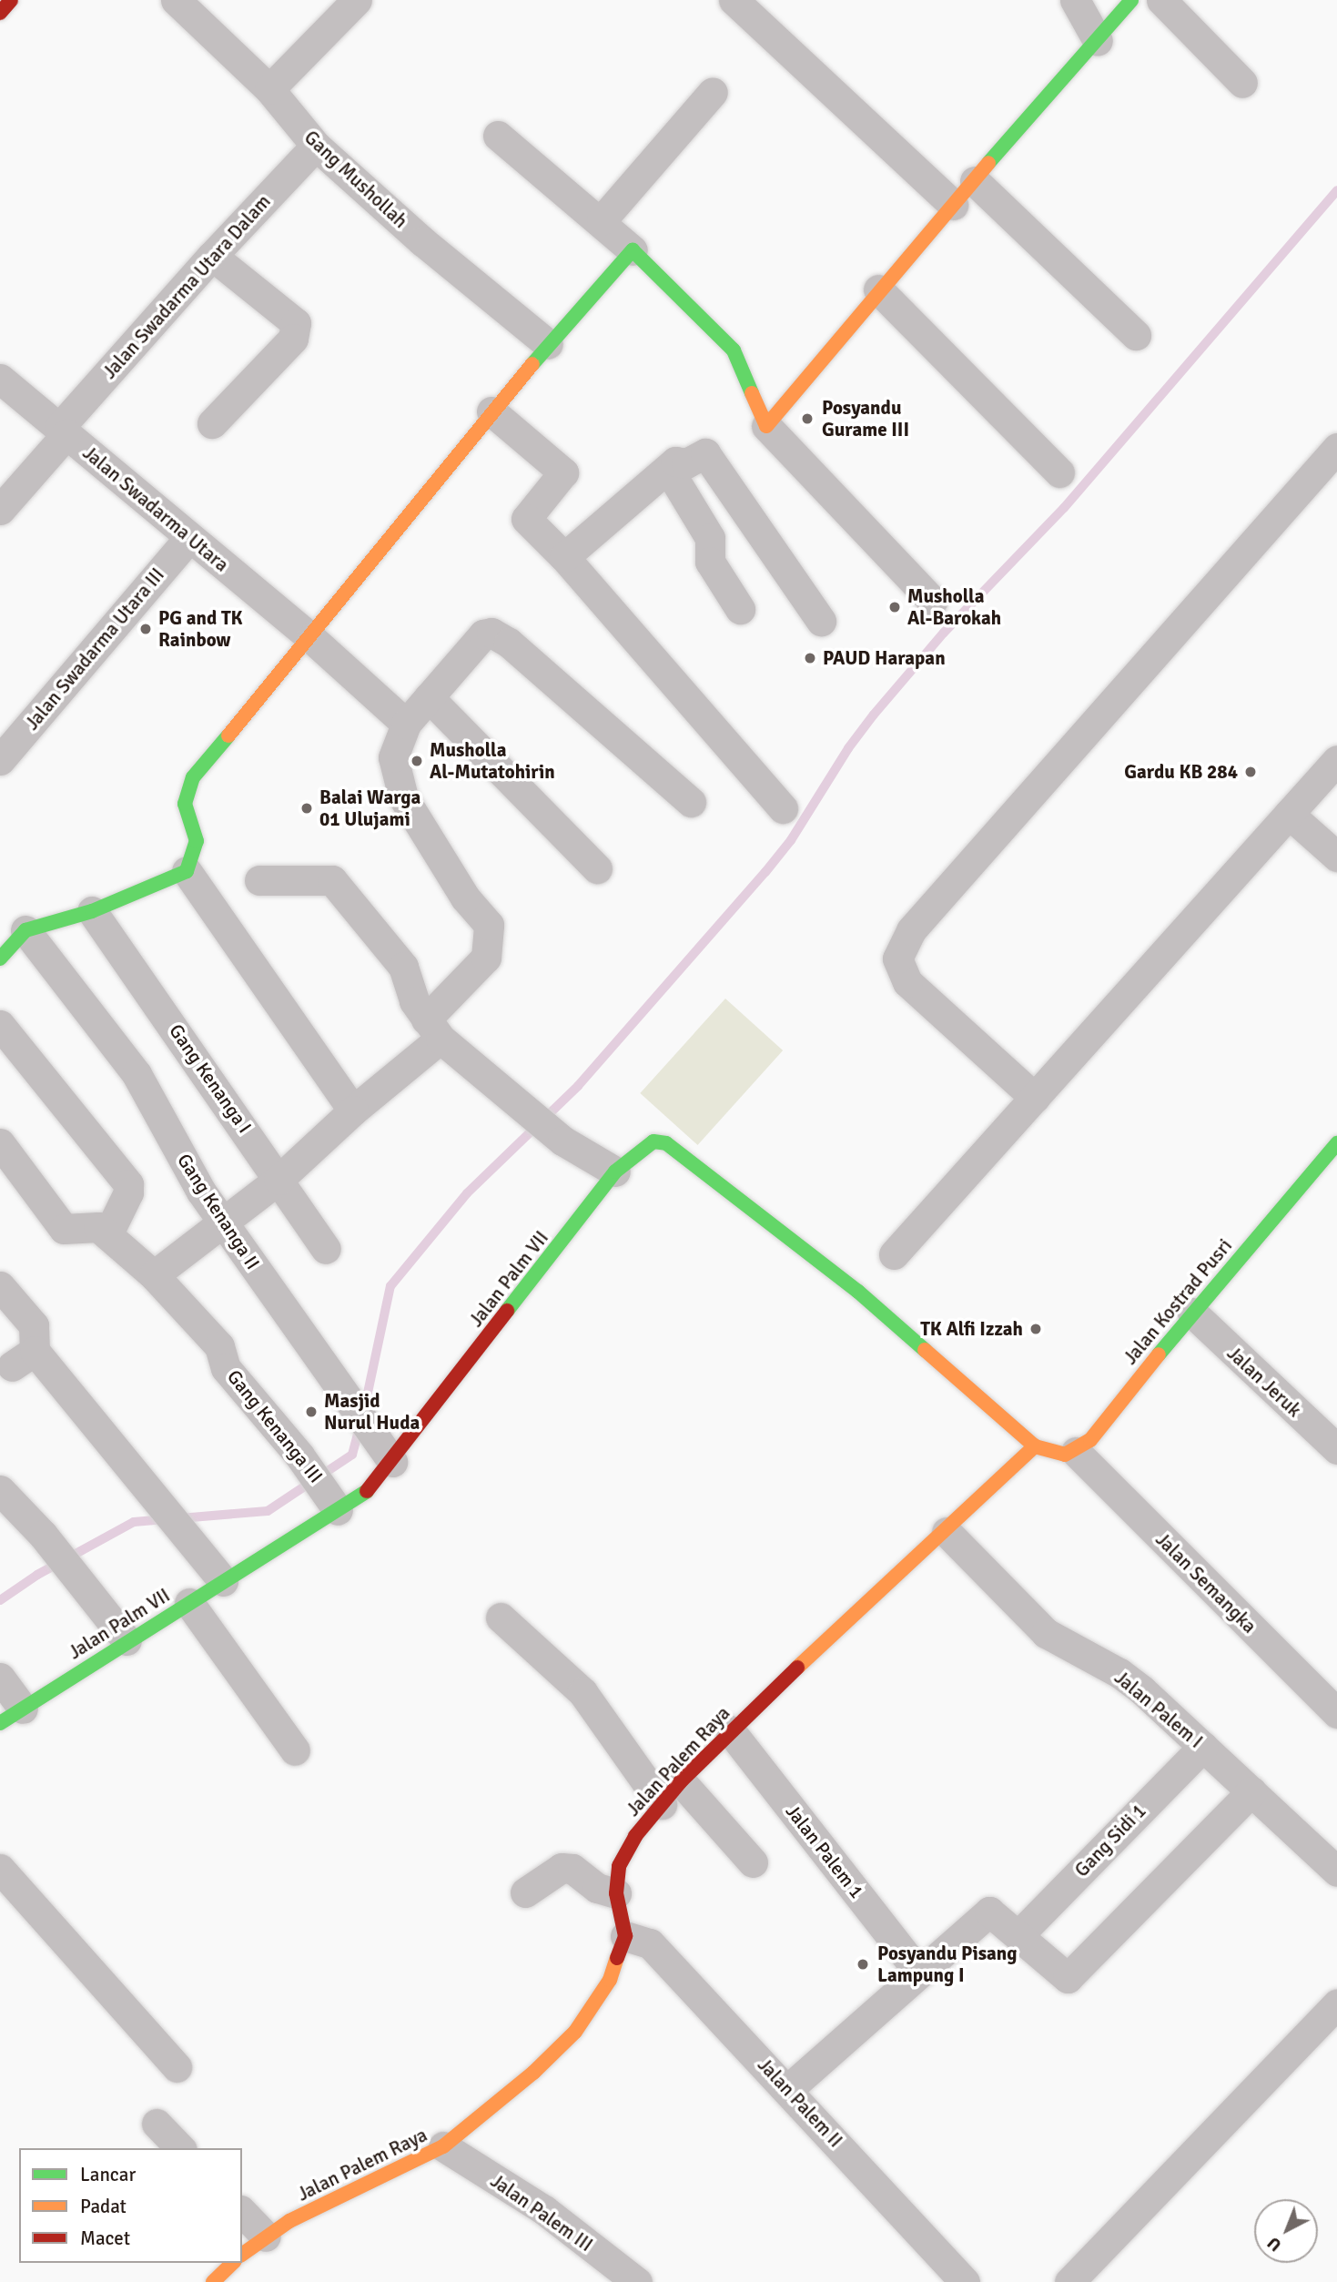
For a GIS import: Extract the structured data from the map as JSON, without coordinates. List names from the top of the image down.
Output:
{
  "streets": {
    "street": [
      "Gang Mushollah",
      "Jalan Swadarma Utara Dalam",
      "Jalan Swadarma Utara",
      "Jalan Swadarma Utara III",
      "Gang Kenanga I",
      "Gang Kenanga II",
      "Jalan Palm VII",
      "Jalan Kostrad Pusri",
      "Jalan Jeruk",
      "Gang Kenanga III",
      "Jalan Semangka",
      "Jalan Palem I",
      "Jalan Palem Raya",
      "Gang Sidi 1",
      "Jalan Palem 1",
      "Jalan Palem II",
      "Jalan Palem III"
    ]
  },
  "crossings": [
    ["Gang Mushollah", "Jalan Swadarma Utara Dalam"],
    ["Jalan Swadarma Utara Dalam", "Jalan Swadarma Utara"],
    ["Jalan Swadarma Utara", "Jalan Swadarma Utara III"],
    ["Gang Kenanga II", "Jalan Palm VII"],
    ["Jalan Palm VII", "Gang Kenanga III"],
    ["Jalan Palm VII", "Jalan Palem Raya"],
    ["Jalan Kostrad Pusri", "Jalan Jeruk"],
    ["Jalan Kostrad Pusri", "Jalan Semangka"],
    ["Jalan Palem I", "Jalan Palem Raya"],
    ["Jalan Palem I", "Gang Sidi 1"],
    ["Jalan Palem Raya", "Jalan Palem 1"],
    ["Jalan Palem Raya", "Jalan Palem II"],
    ["Jalan Palem Raya", "Jalan Palem III"]
  ],
  "places": [
    "Posyandu Gurame III",
    "Musholla Al-Barokah",
    "PG and TK Rainbow",
    "PAUD Harapan",
    "Musholla Al-Mutatohirin",
    "Gardu KB 284",
    "Balai Warga 01 Ulujami",
    "TK Alfi Izzah",
    "Masjid Nurul Huda",
    "Posyandu Pisang Lampung I"
  ],
  "legend": ["Lancar", "Padat", "Macet"],
  "north": "bottom left"
}
